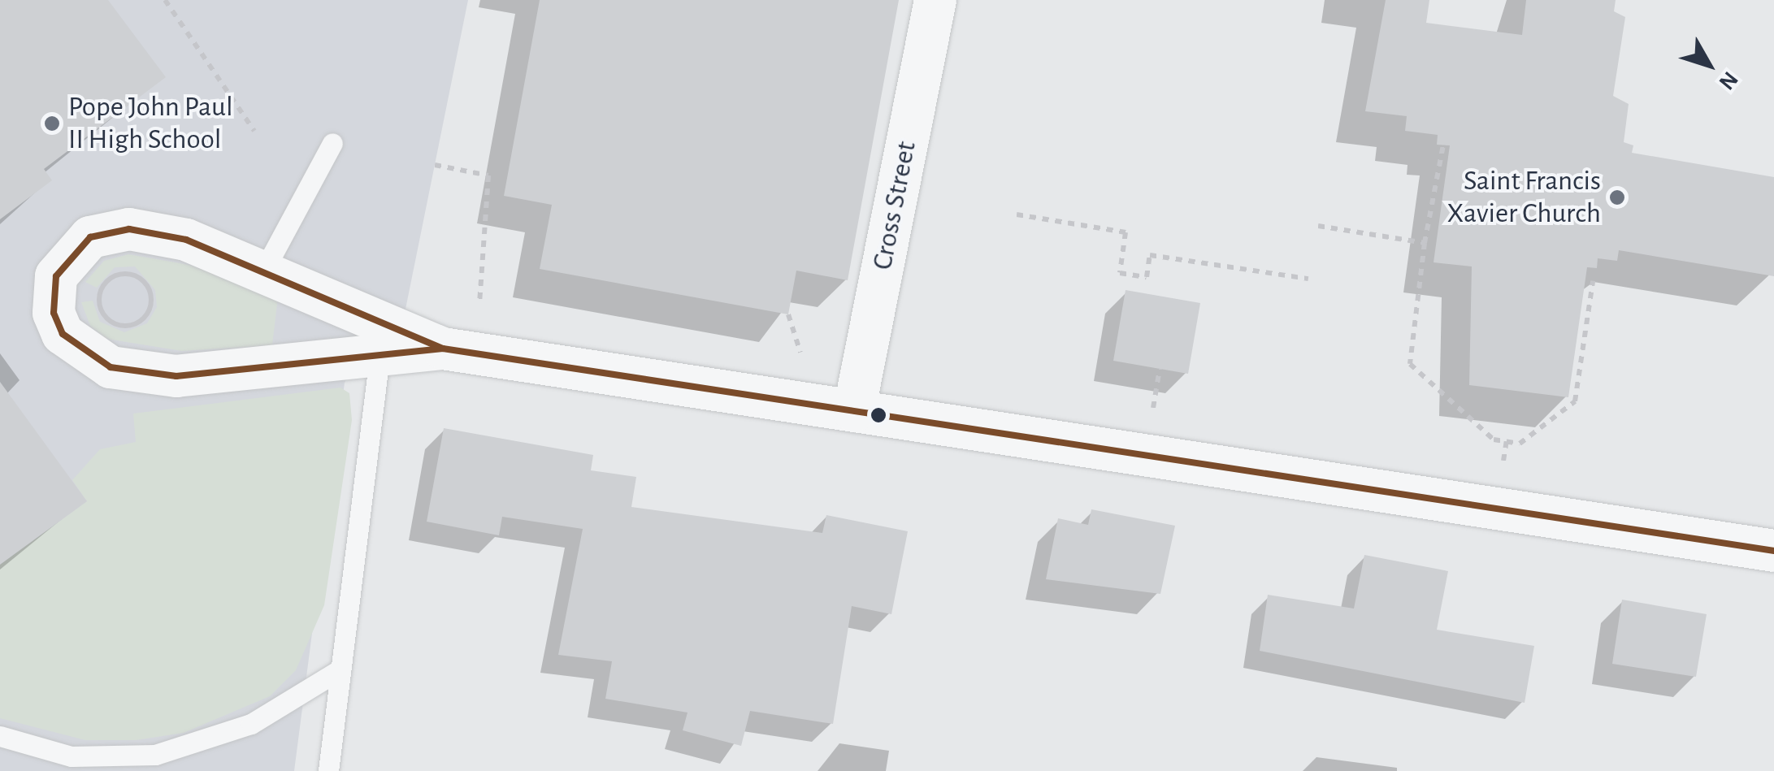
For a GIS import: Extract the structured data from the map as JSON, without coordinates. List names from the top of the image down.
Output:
{
  "streets": {
    "street": ["Cross Street"]
  },
  "places": ["Pope John Paul II High School", "Saint Francis Xavier Church"],
  "north": "bottom right"
}
